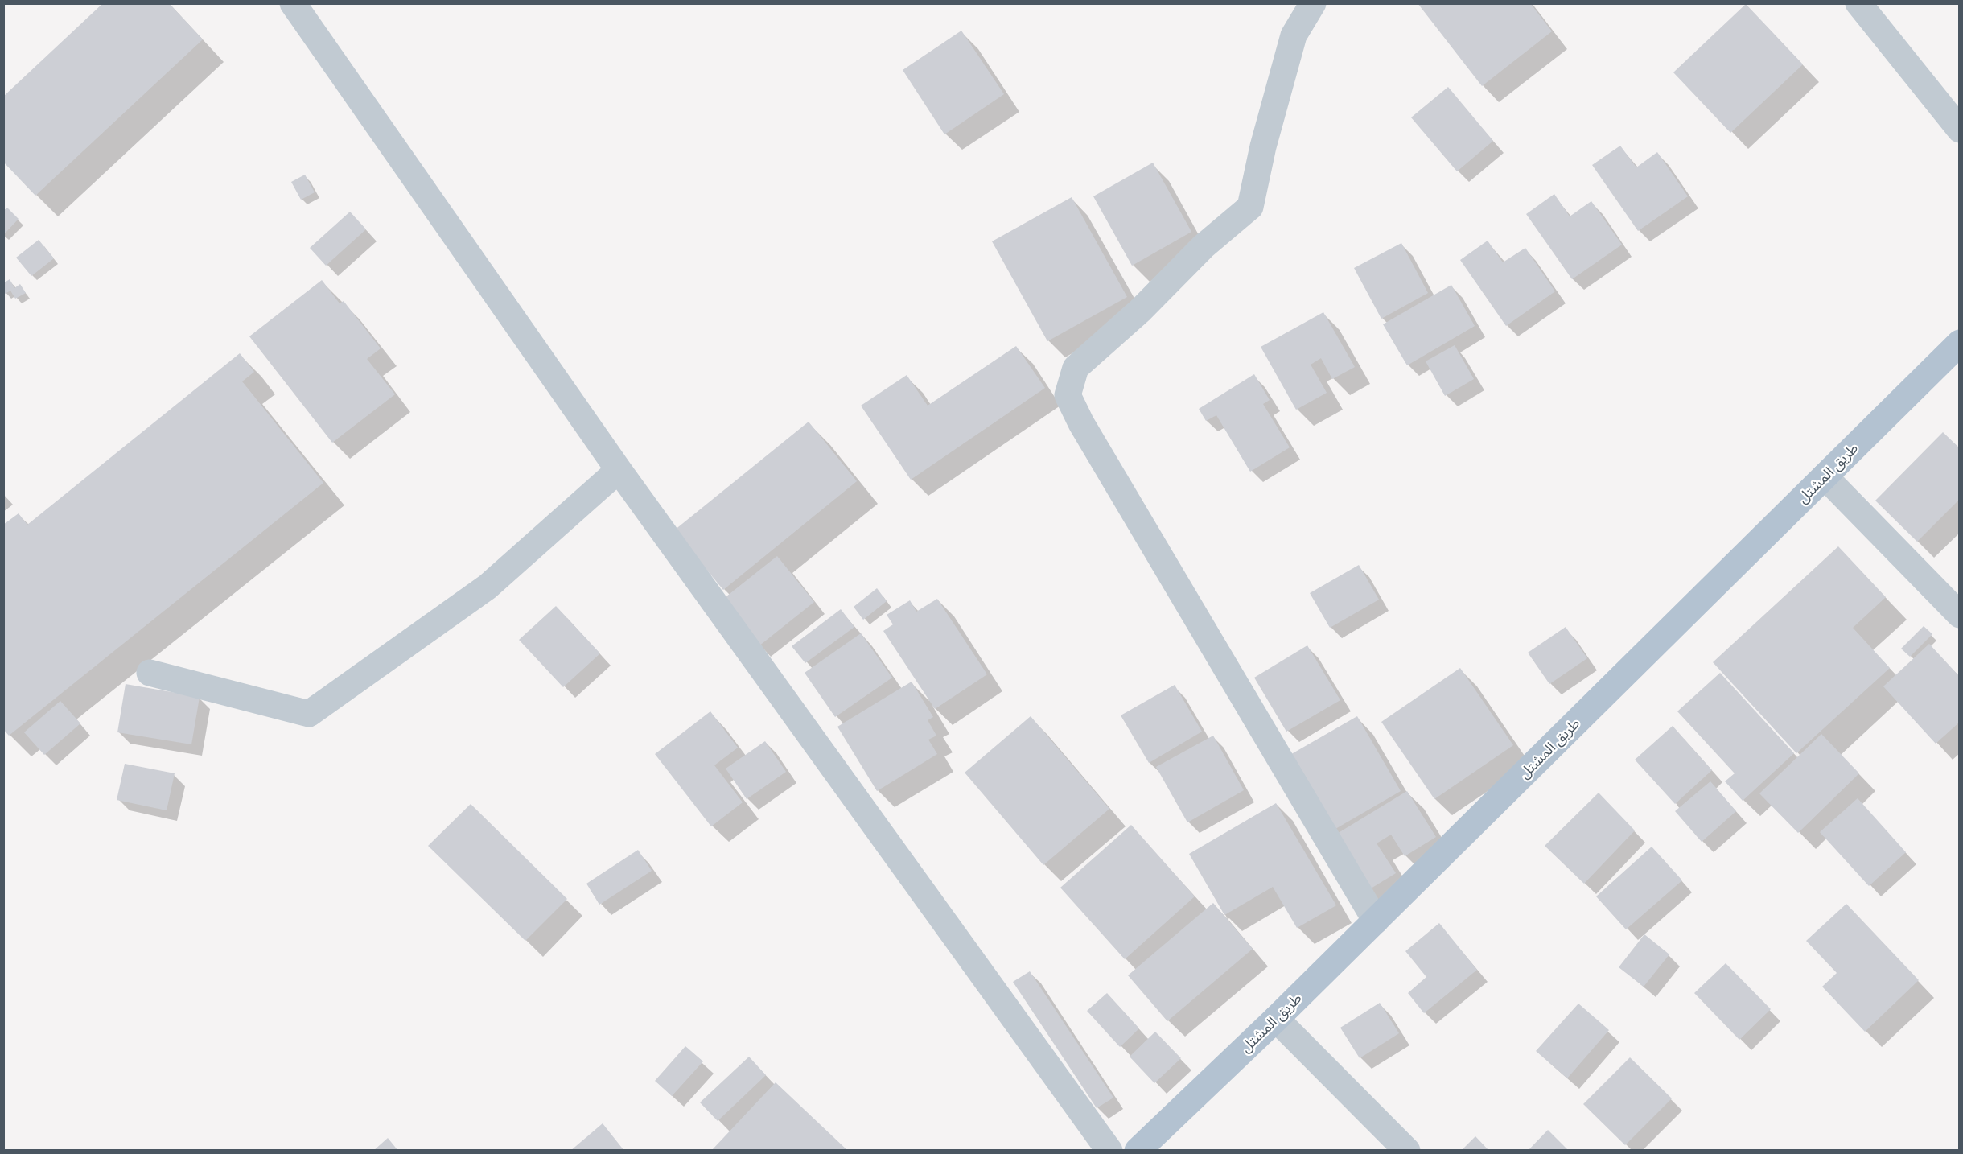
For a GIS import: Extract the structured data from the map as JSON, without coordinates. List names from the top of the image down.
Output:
{
  "streets": {
    "main road": ["طريق المشتل"]
  }
}
